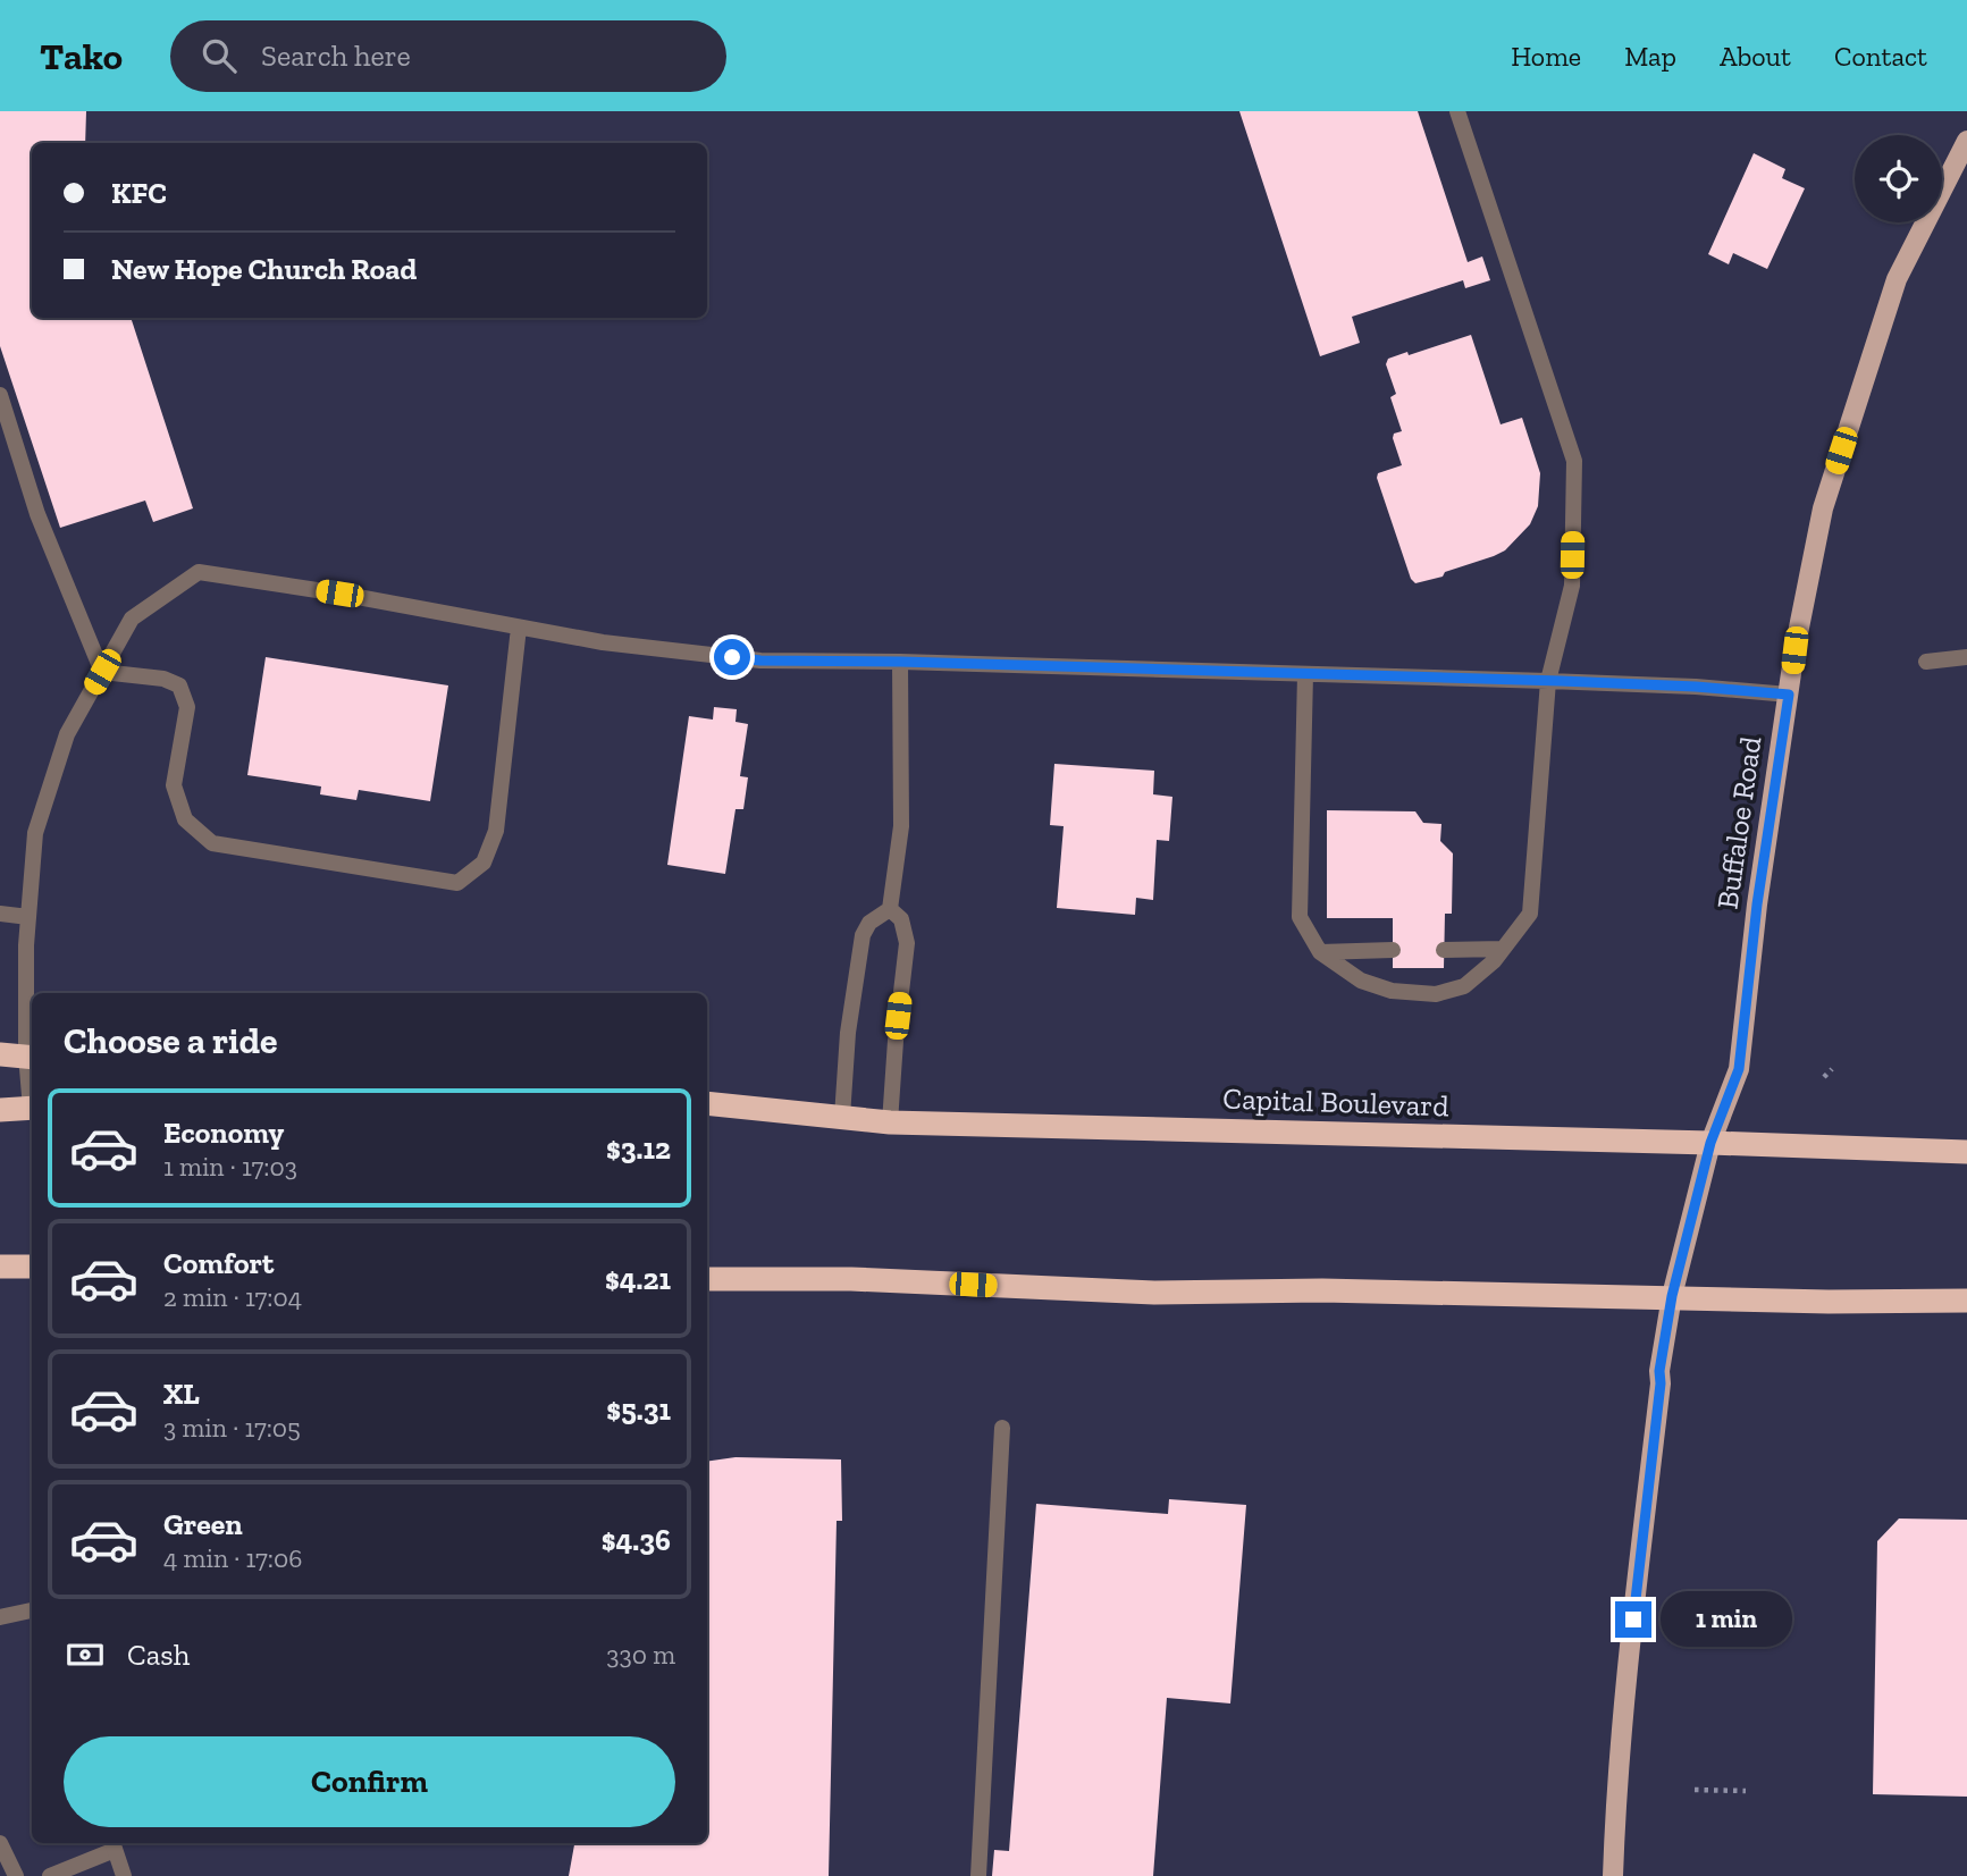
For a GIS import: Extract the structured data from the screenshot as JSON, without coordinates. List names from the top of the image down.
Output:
{
  "streets": {
    "highway": ["Capital Boulevard"],
    "main road": ["Buffaloe Road"]
  },
  "crossings": [
    ["Buffaloe Road", "Capital Boulevard"]
  ],
  "page": {
    "header": "Tako",
    "search": "Search here",
    "nav": [
      "Home",
      "Map",
      "About",
      "Contact"
    ],
    "banner": ["KFC", "New Hope Church Road"],
    "heading": "Choose a ride",
    "list": [
      {
        "name": "Economy",
        "note": "1 min · 17:03",
        "value": "$3.12"
      },
      {
        "name": "Comfort",
        "note": "2 min · 17:04",
        "value": "$4.21"
      },
      {
        "name": "XL",
        "note": "3 min · 17:05",
        "value": "$5.31"
      },
      {
        "name": "Green",
        "note": "4 min · 17:06",
        "value": "$4.36"
      }
    ],
    "bubble": "1 min",
    "pay": ["Cash", "330 m"],
    "buttons": "Confirm"
  }
}
